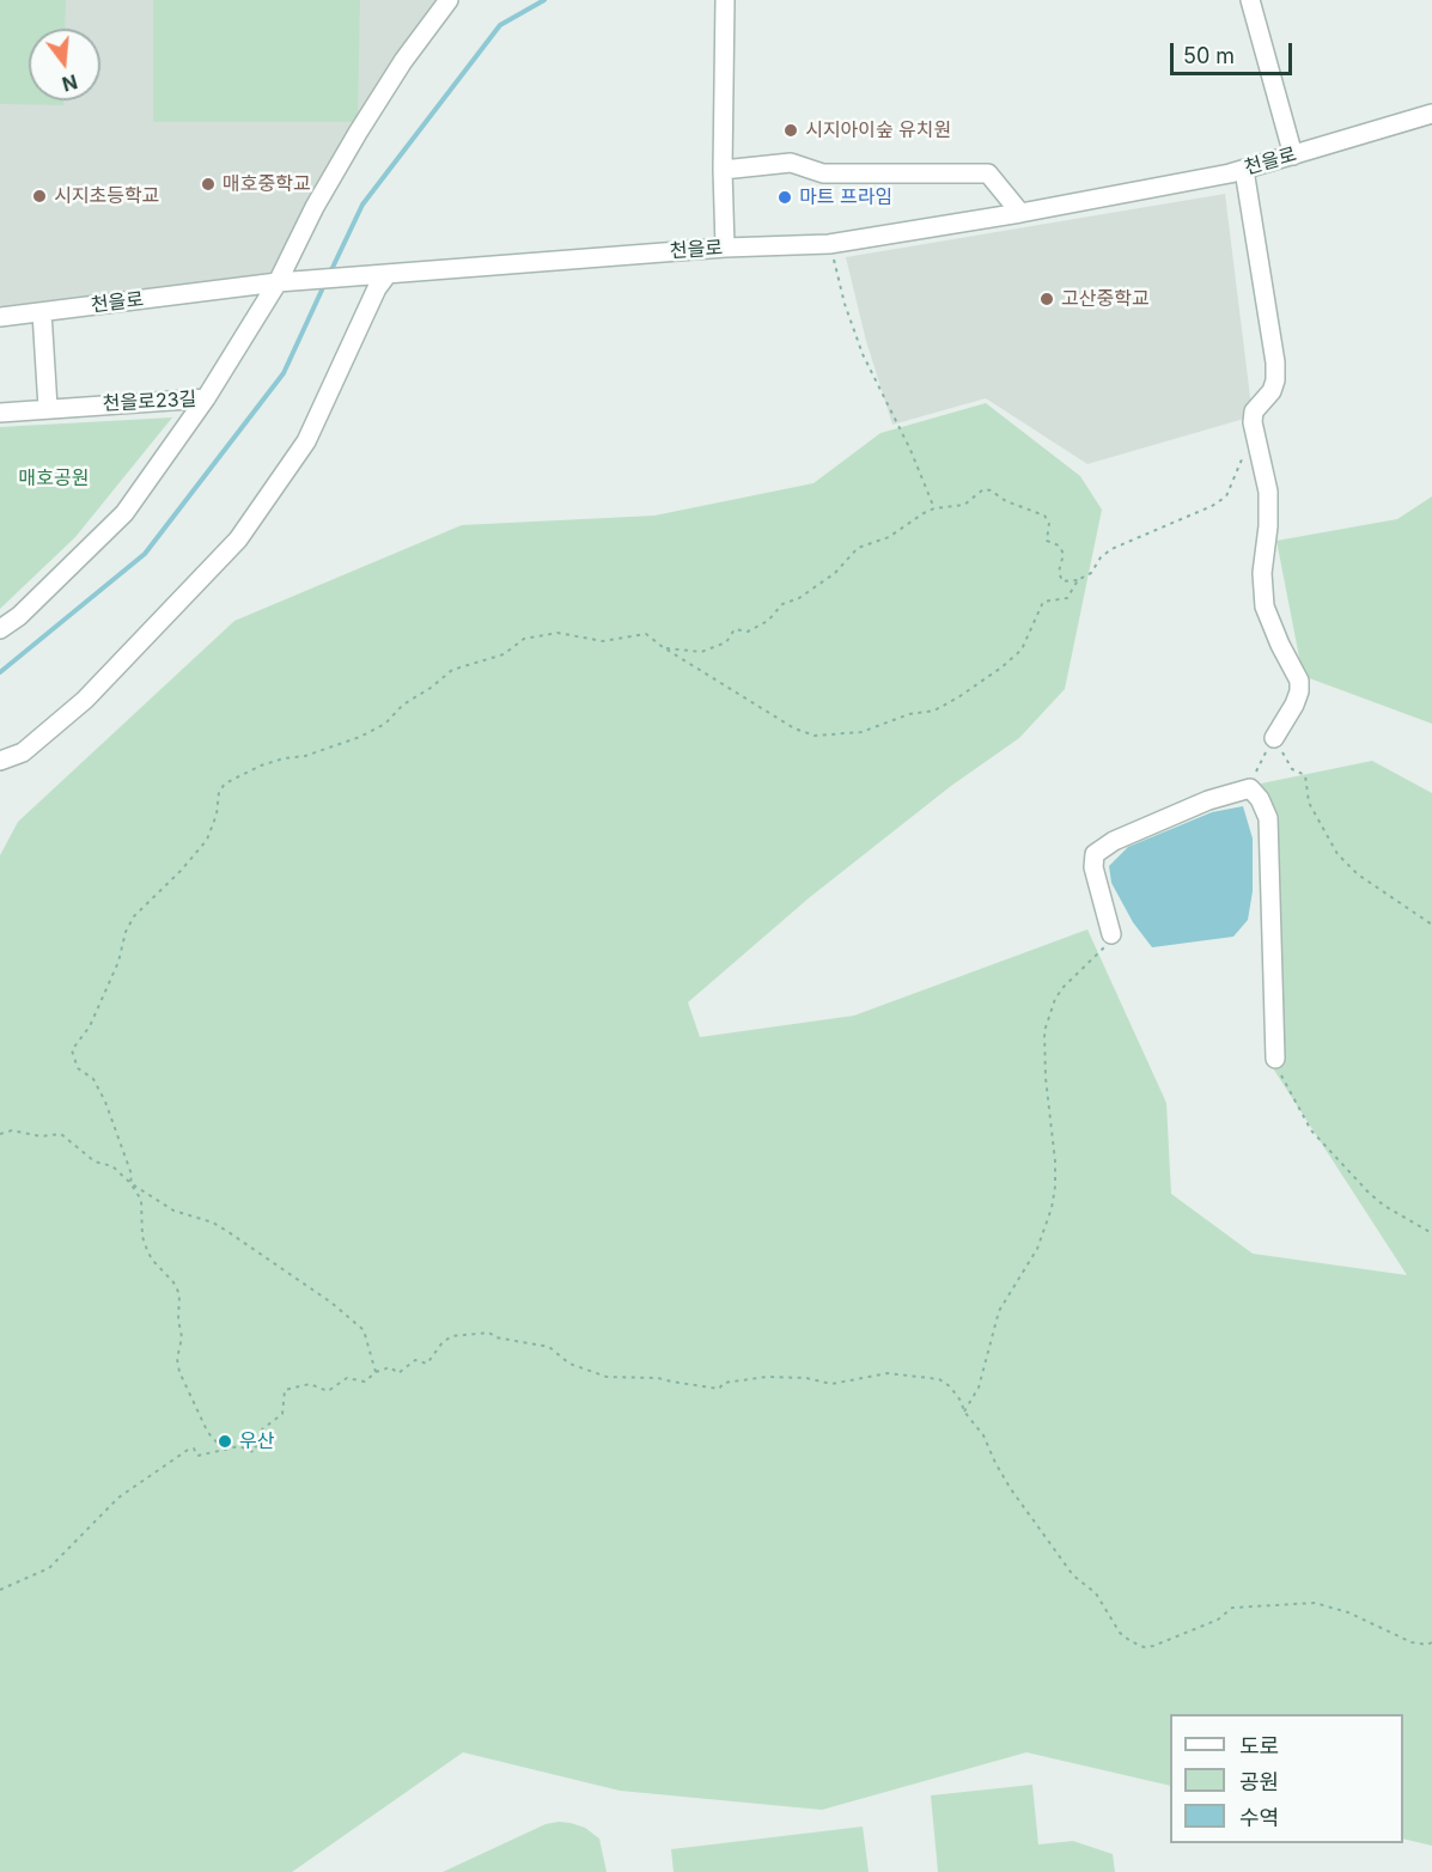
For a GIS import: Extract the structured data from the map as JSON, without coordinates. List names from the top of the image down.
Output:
{
  "streets": {
    "street": ["천을로", "천을로23길"]
  },
  "crossings": [
    ["천을로", "천을로23길"]
  ],
  "parks": ["매호공원"],
  "places": [
    "시지아이숲 유치원",
    "매호중학교",
    "시지초등학교",
    "마트 프라임",
    "고산중학교",
    "우산"
  ],
  "legend": ["도로", "공원", "수역"],
  "scale_bar": "50 m",
  "north": "bottom"
}
